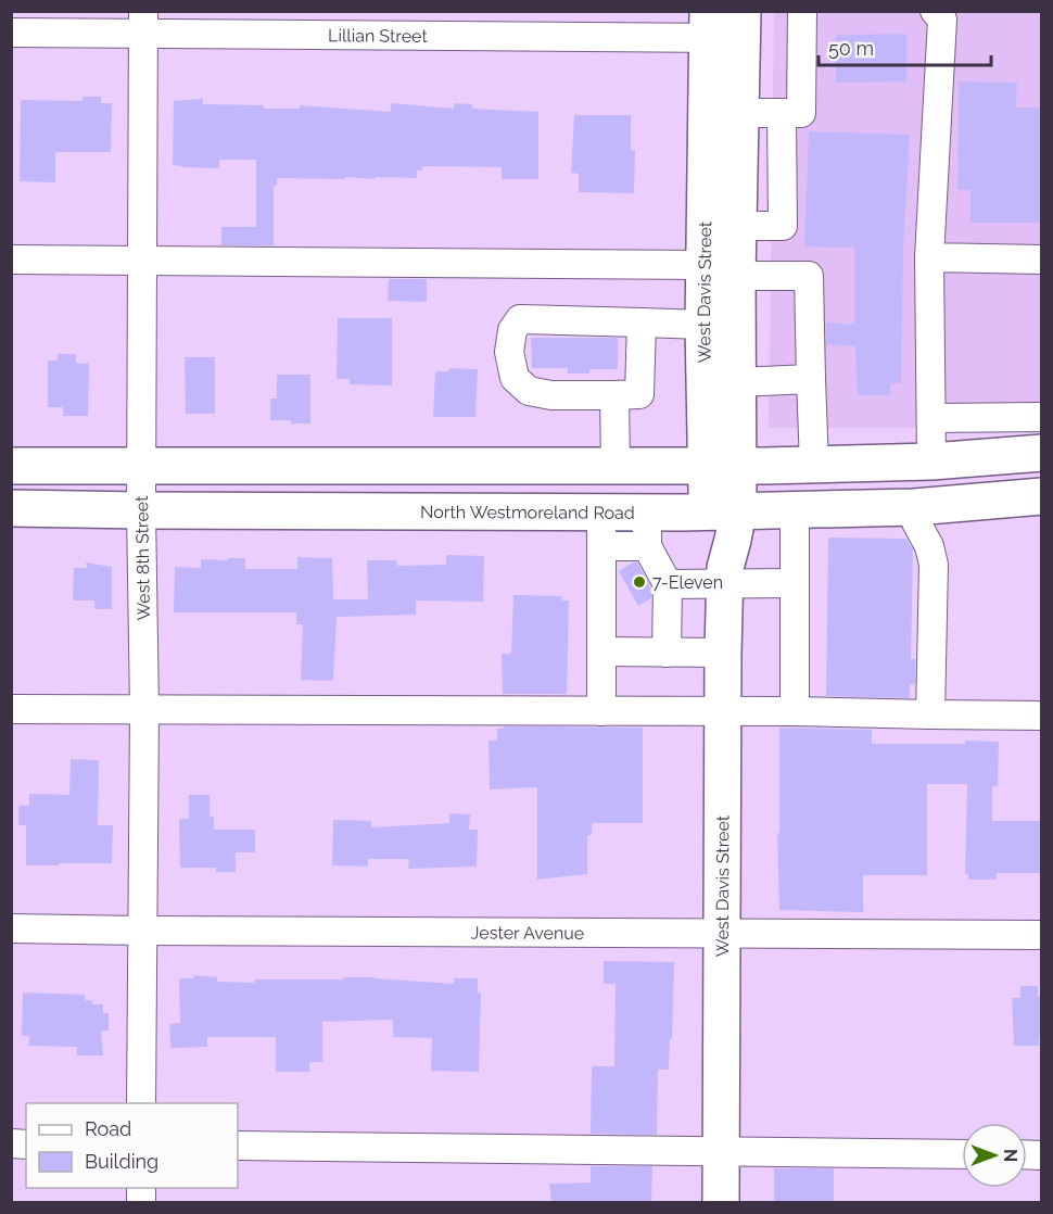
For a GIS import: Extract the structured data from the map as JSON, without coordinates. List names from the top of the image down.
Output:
{
  "streets": {
    "main road": ["West Davis Street", "North Westmoreland Road"],
    "street": ["Lillian Street", "West 8th Street", "Jester Avenue"]
  },
  "crossings": [
    ["Lillian Street", "West Davis Street"],
    ["Lillian Street", "West 8th Street"],
    ["West Davis Street", "North Westmoreland Road"],
    ["West Davis Street", "Jester Avenue"],
    ["North Westmoreland Road", "West 8th Street"],
    ["West 8th Street", "Jester Avenue"]
  ],
  "places": ["7-Eleven"],
  "legend": ["Road", "Building"],
  "scale_bar": "50 m",
  "north": "right"
}
